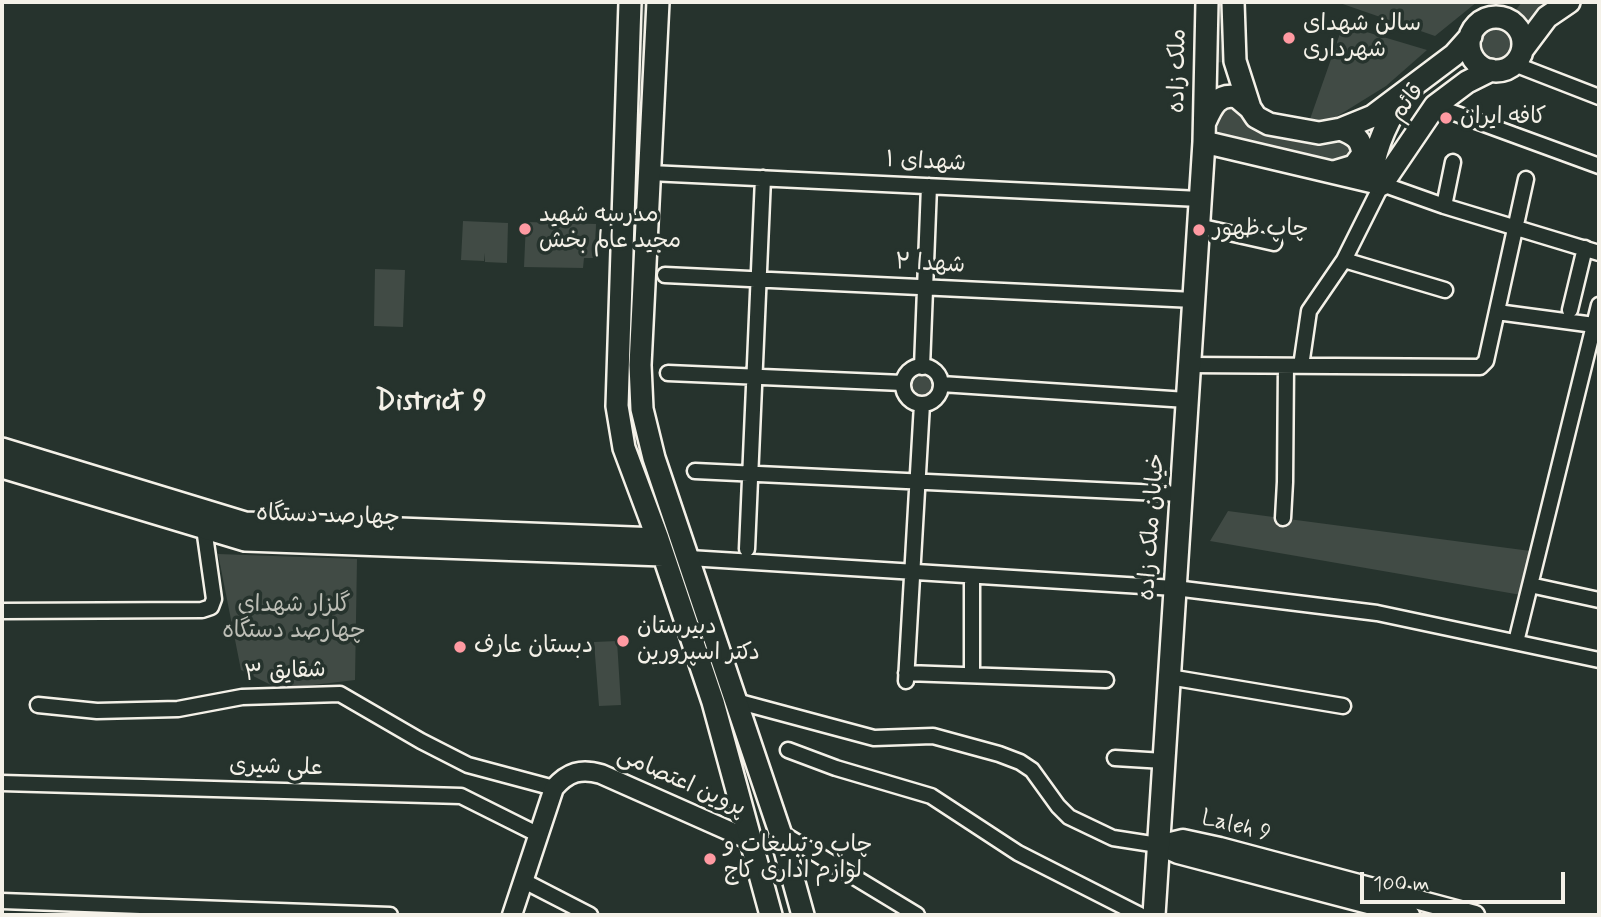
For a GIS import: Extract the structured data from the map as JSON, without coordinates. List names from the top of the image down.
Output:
{
  "streets": {
    "main road": [
      "ملک زاده",
      "قائم",
      "چهارصد دستگاه",
      "خیابان ملک زاده"
    ],
    "street": [
      "شهدای ۱",
      "شهدا ۲",
      "شقایق ۳",
      "علی شیری",
      "پروین اعتصامی",
      "Laleh 9"
    ]
  },
  "crossings": [
    ["ملک زاده", "خیابان ملک زاده"],
    ["شهدای ۱", "خیابان ملک زاده"],
    ["شهدا ۲", "خیابان ملک زاده"],
    ["خیابان ملک زاده", "Laleh 9"],
    ["شقایق ۳", "پروین اعتصامی"]
  ],
  "districts": ["District 9"],
  "parks": ["گلزار شهدای چهارصد دستگاه"],
  "places": [
    "سالن شهدای شهرداری",
    "کافه ایران",
    "مدرسه شهید مجید عالم بخش",
    "چاپ ظهور",
    "دبیرستان دکتر اسپرورین",
    "دبستان عارف",
    "چاپ و تبلیغات و لوازم اداری کاج"
  ],
  "scale_bar": "100 m"
}
